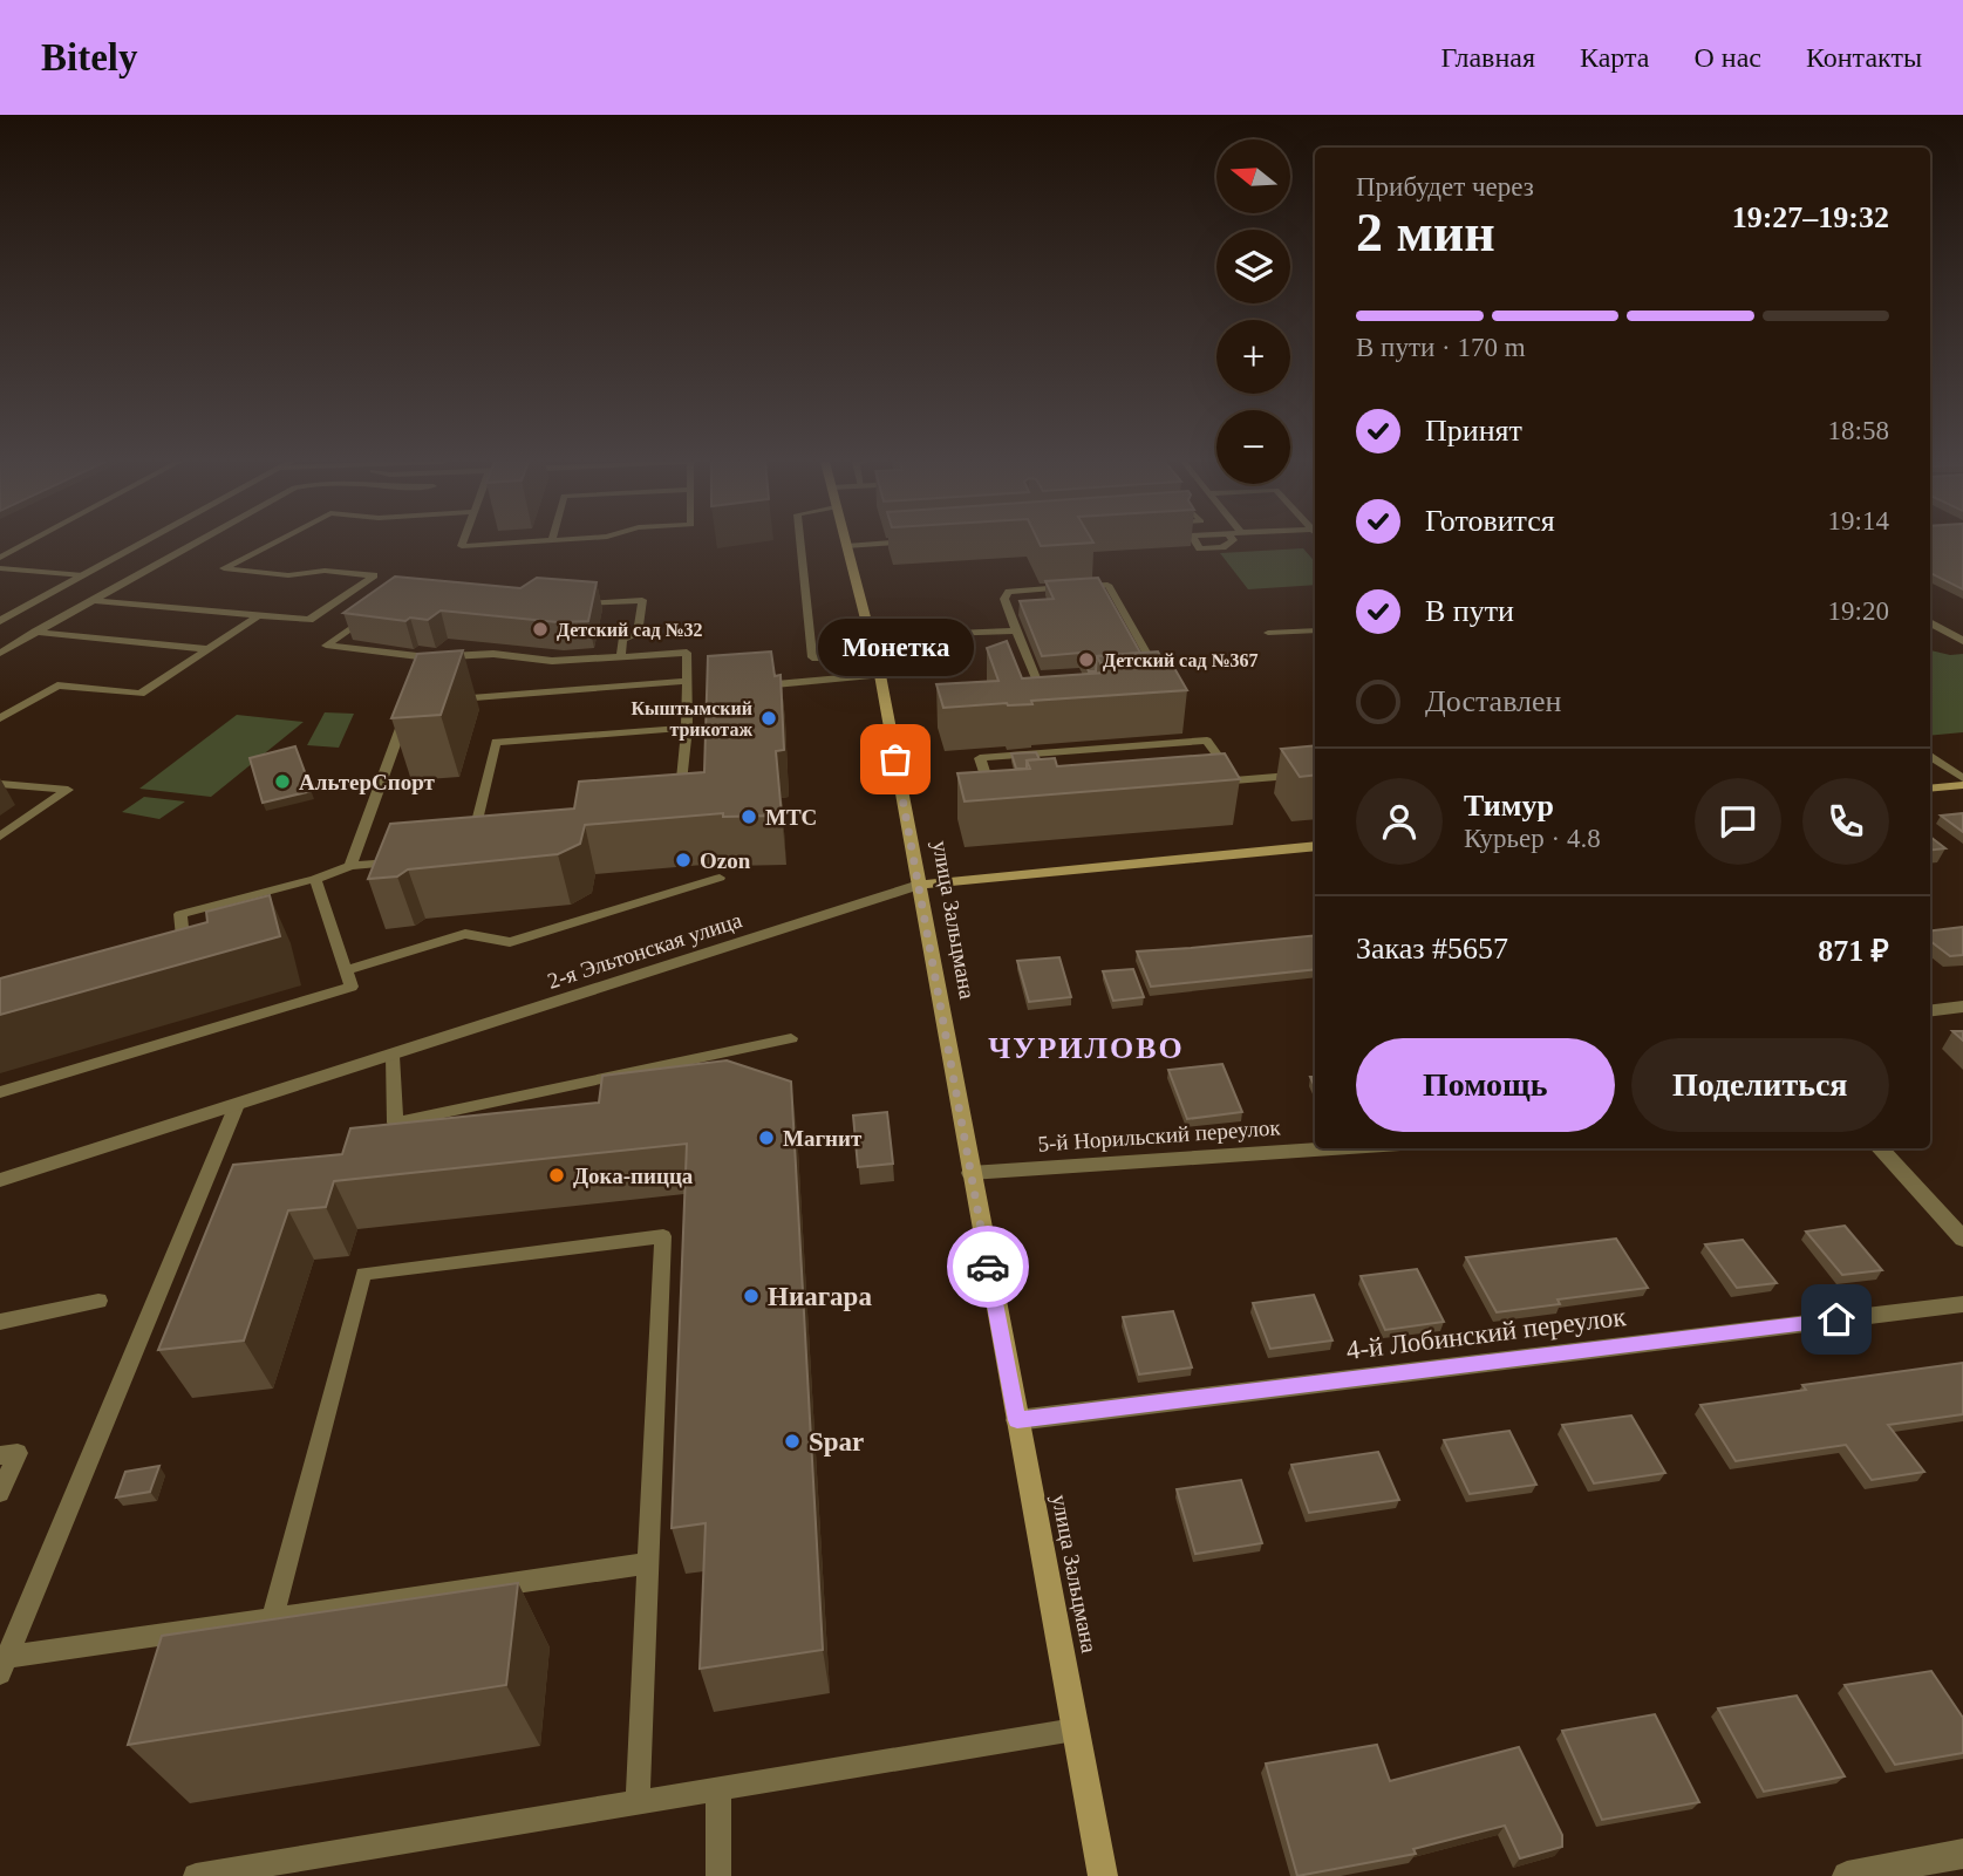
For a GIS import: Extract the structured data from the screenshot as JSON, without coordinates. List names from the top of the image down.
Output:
{
  "streets": {
    "street": [
      "улица Зальцмана",
      "2-я Эльтонская улица",
      "5-й Норильский переулок",
      "4-й Лобинский переулок"
    ]
  },
  "crossings": [
    ["улица Зальцмана", "2-я Эльтонская улица"],
    ["улица Зальцмана", "5-й Норильский переулок"],
    ["улица Зальцмана", "4-й Лобинский переулок"]
  ],
  "districts": ["ЧУРИЛОВО"],
  "places": [
    "Детский сад №32",
    "Детский сад №367",
    "Кыштымский трикотаж",
    "Монетка",
    "АльтерСпорт",
    "МТС",
    "Ozon",
    "Магнит",
    "Дока-пицца",
    "Ниагара",
    "Spar"
  ],
  "north": "left",
  "page": {
    "header": "Bitely",
    "nav": [
      "Главная",
      "Карта",
      "О нас",
      "Контакты"
    ],
    "map_buttons": ["+", "−"],
    "heading": ["2 мин", "Прибудет через", "19:27–19:32"],
    "panel": [
      "Тимур",
      "Курьер · 4.8",
      "Заказ #5657",
      "871 ₽"
    ],
    "bar": "В пути · 170 m",
    "list": [
      ["Принят", "18:58"],
      ["Готовится", "19:14"],
      ["В пути", "19:20"],
      "Доставлен"
    ],
    "bubble": "Монетка",
    "buttons": ["Помощь", "Поделиться"]
  }
}
